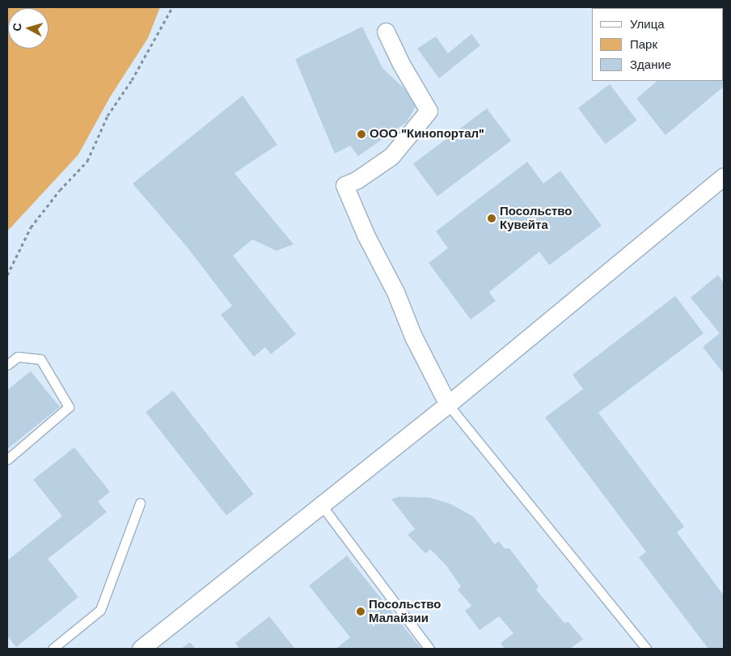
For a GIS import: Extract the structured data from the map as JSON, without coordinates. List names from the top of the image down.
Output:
{
  "places": ["ООО \"Кинопортал\"", "Посольство Кувейта", "Посольство Малайзии"],
  "legend": ["Улица", "Парк", "Здание"],
  "north": "left"
}
